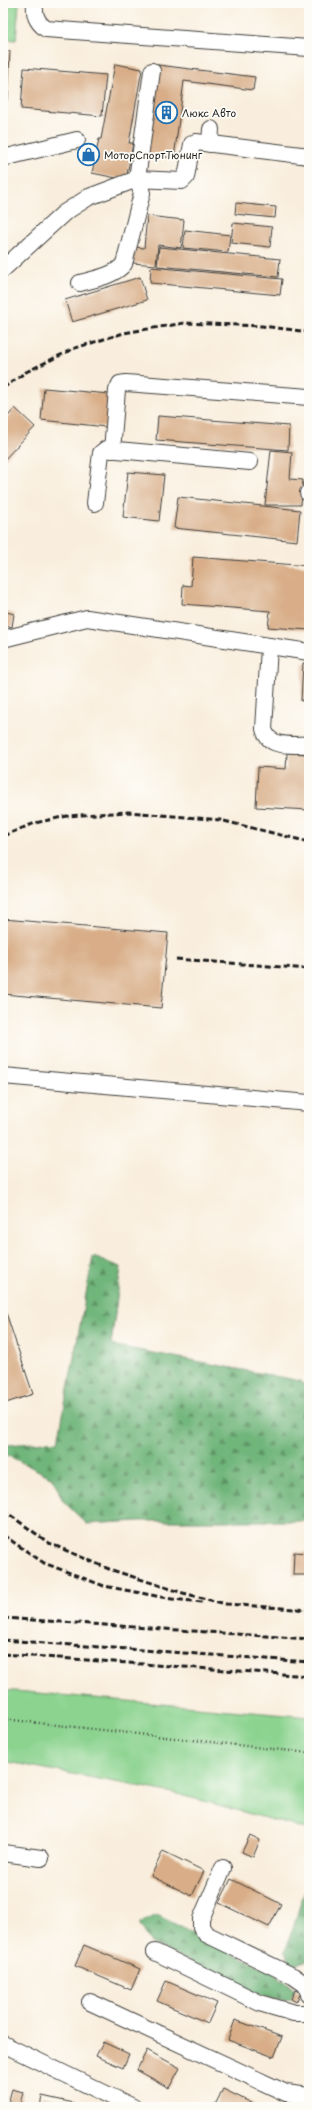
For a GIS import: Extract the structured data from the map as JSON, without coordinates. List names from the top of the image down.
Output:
{
  "places": {
    "building": ["Люкс Авто"],
    "shop": ["МоторСпортТюнинг"]
  }
}
